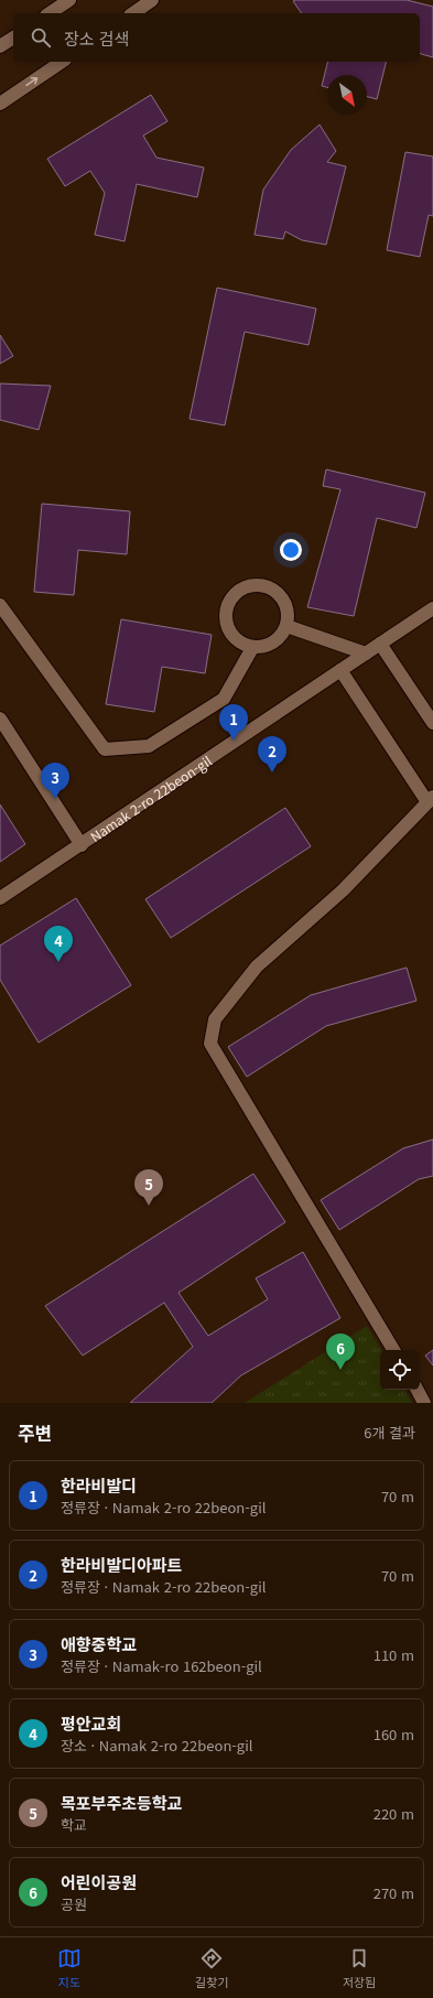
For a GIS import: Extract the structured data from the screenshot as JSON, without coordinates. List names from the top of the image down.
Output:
{
  "streets": {
    "street": ["Namak 2-ro 22beon-gil"]
  },
  "north": "bottom right",
  "page": {
    "search": "장소 검색",
    "pins": [
      "1",
      "2",
      "3",
      "4",
      "5",
      "6"
    ],
    "heading": ["주변", "6개 결과"],
    "list": [
      {
        "mark": "1",
        "name": "한라비발디",
        "note": "정류장 · Namak 2-ro 22beon-gil",
        "value": "70 m"
      },
      {
        "mark": "2",
        "name": "한라비발디아파트",
        "note": "정류장 · Namak 2-ro 22beon-gil",
        "value": "70 m"
      },
      {
        "mark": "3",
        "name": "애향중학교",
        "note": "정류장 · Namak-ro 162beon-gil",
        "value": "110 m"
      },
      {
        "mark": "4",
        "name": "평안교회",
        "note": "장소 · Namak 2-ro 22beon-gil",
        "value": "160 m"
      },
      {
        "mark": "5",
        "name": "목포부주초등학교",
        "note": "학교",
        "value": "220 m"
      },
      {
        "mark": "6",
        "name": "어린이공원",
        "note": "공원",
        "value": "270 m"
      }
    ],
    "nav": ["지도", "길찾기", "저장됨"]
  }
}
